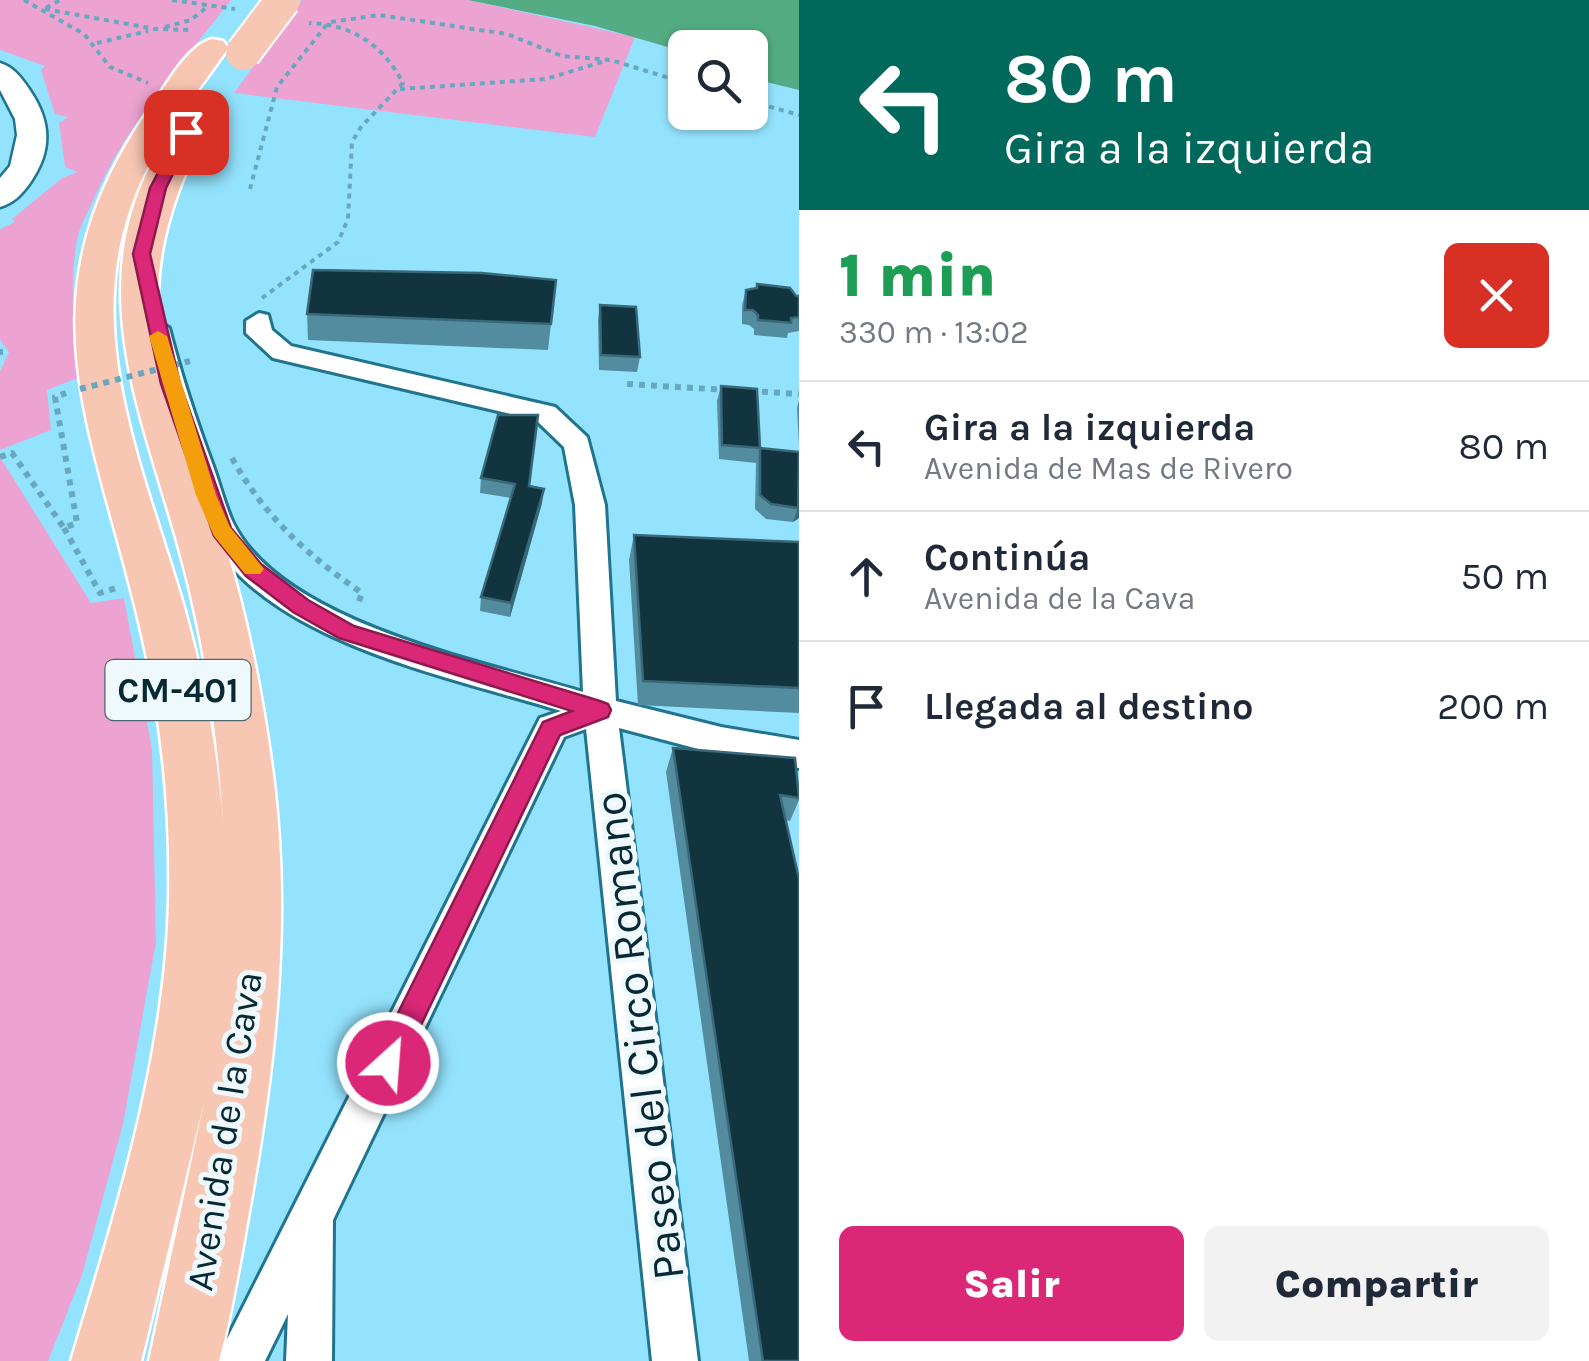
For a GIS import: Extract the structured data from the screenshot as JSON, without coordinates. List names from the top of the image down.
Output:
{
  "streets": {
    "main road": ["CM-401", "Avenida de la Cava"],
    "street": ["Paseo del Circo Romano"]
  },
  "crossings": [
    ["Paseo del Circo Romano", "Avenida de la Cava"]
  ],
  "page": {
    "turn": ["80 m", "Gira a la izquierda"],
    "heading": ["1 min", "330 m · 13:02"],
    "list": [
      {
        "name": "Gira a la izquierda",
        "note": "Avenida de Mas de Rivero",
        "value": "80 m"
      },
      {
        "name": "Continúa",
        "note": "Avenida de la Cava",
        "value": "50 m"
      },
      {
        "name": "Llegada al destino",
        "value": "200 m"
      }
    ],
    "buttons": ["Salir", "Compartir"]
  }
}
